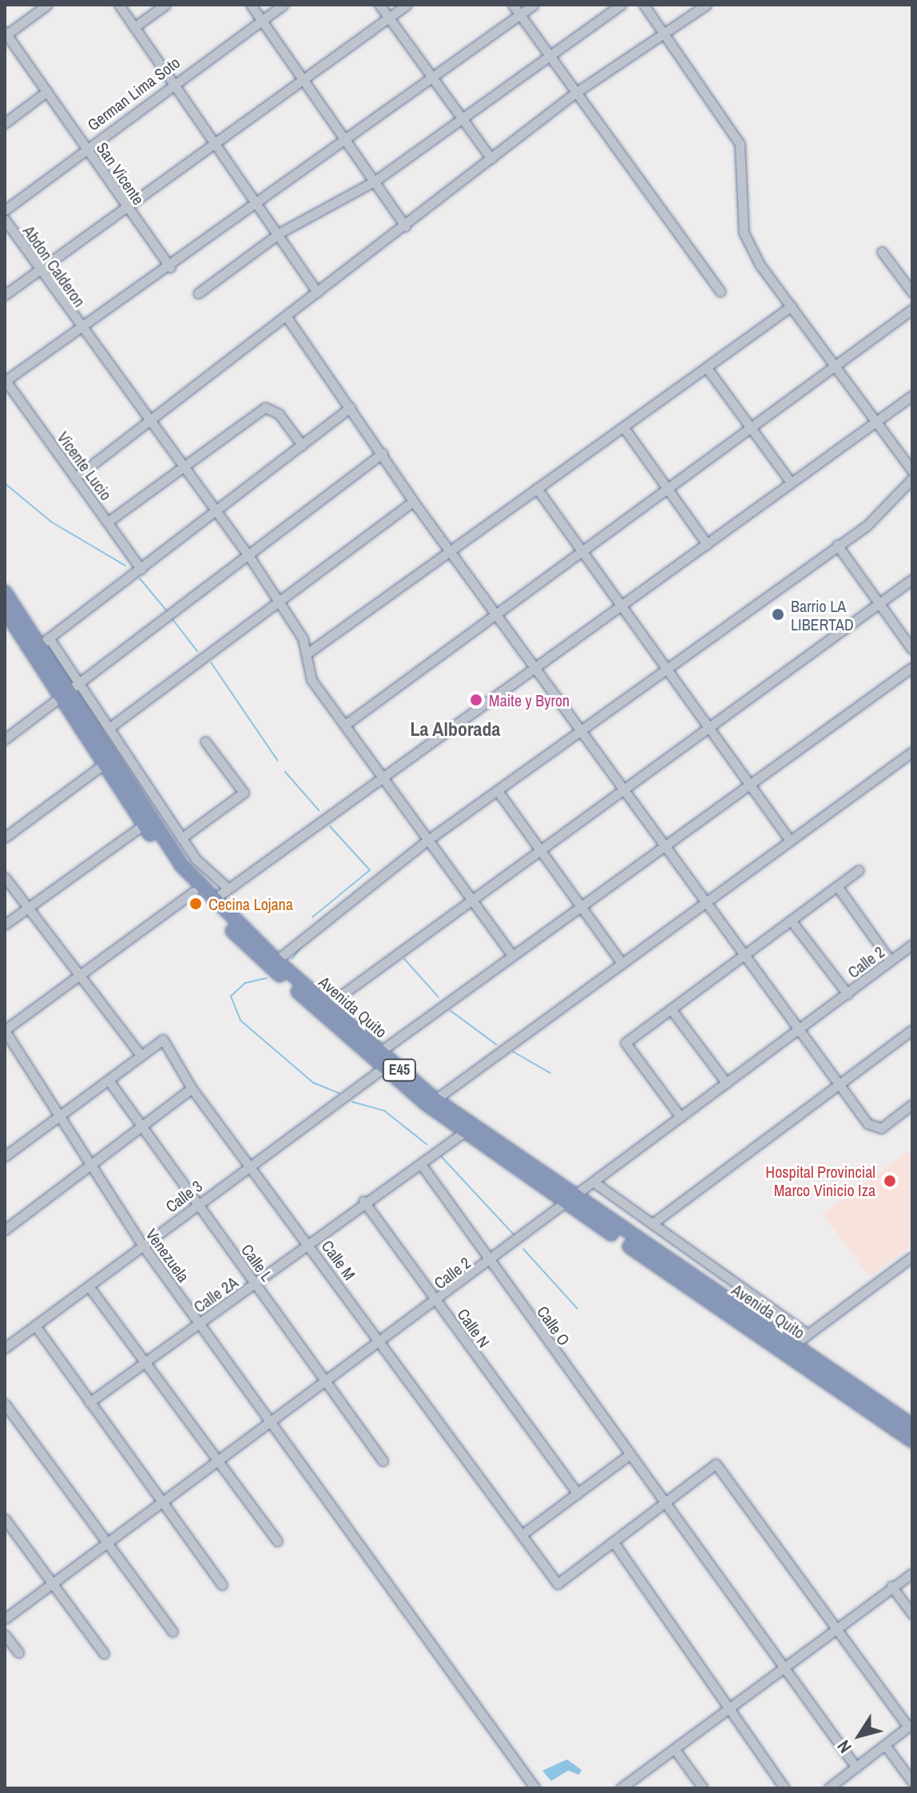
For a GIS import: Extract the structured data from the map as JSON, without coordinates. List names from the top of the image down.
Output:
{
  "streets": {
    "highway": ["Avenida Quito", "E45"],
    "street": [
      "German Lima Soto",
      "San Vicente",
      "Abdon Calderon",
      "Vicente Lucio",
      "Calle 2",
      "Calle 3",
      "Venezuela",
      "Calle M",
      "Calle L",
      "Calle 2A",
      "Calle O",
      "Calle N"
    ]
  },
  "crossings": [
    ["German Lima Soto", "San Vicente"],
    ["Calle 2", "Avenida Quito"],
    ["Calle 2", "Venezuela"],
    ["Calle 2", "Calle M"],
    ["Calle 2", "Calle L"],
    ["Calle 2", "Calle O"],
    ["Calle 2", "Calle N"],
    ["Avenida Quito", "Calle 3"],
    ["Avenida Quito", "Calle 2A"],
    ["Calle 3", "Venezuela"],
    ["Calle 3", "Calle M"],
    ["Calle 3", "Calle L"],
    ["Venezuela", "Calle 2A"],
    ["Calle M", "Calle 2A"],
    ["Calle L", "Calle 2A"],
    ["Calle 2A", "Calle O"],
    ["Calle 2A", "Calle N"]
  ],
  "districts": ["La Alborada"],
  "places": [
    "Barrio LA LIBERTAD",
    "Maite y Byron",
    "Cecina Lojana",
    "Hospital Provincial Marco Vinicio Iza"
  ],
  "north": "bottom left"
}
